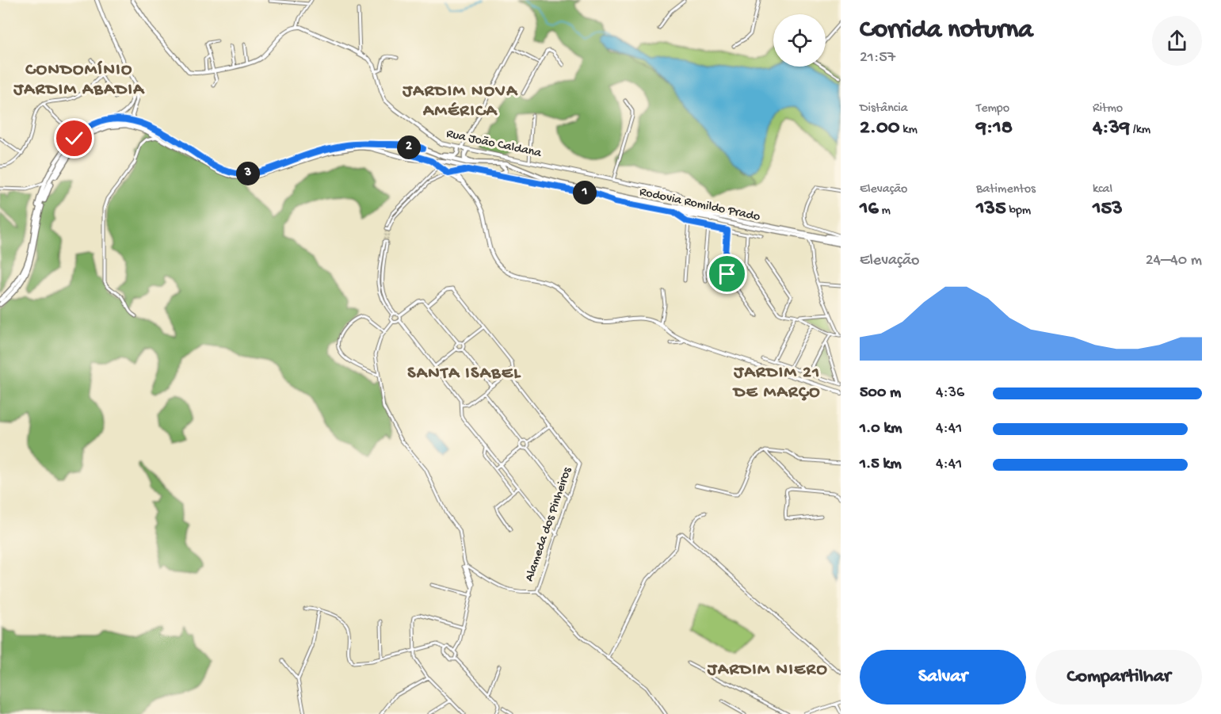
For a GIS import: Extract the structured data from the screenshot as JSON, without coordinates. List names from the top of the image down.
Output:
{
  "streets": {
    "main road": ["Rodovia Romildo Prado"],
    "street": ["Rua João Caldana", "Alameda dos Pinheiros"]
  },
  "crossings": [
    ["Rua João Caldana", "Rodovia Romildo Prado"]
  ],
  "districts": [
    "CONDOMÍNIO JARDIM ABADIA",
    "JARDIM NOVA AMÉRICA",
    "JARDIM 21 DE MARÇO",
    "SANTA ISABEL",
    "JARDIM NIERO"
  ],
  "page": {
    "heading": ["Corrida noturna", "21:57"],
    "stats": [
      ["Distância", "2.00 km"],
      ["Tempo", "9:18"],
      ["Ritmo", "4:39 /km"],
      ["Elevação", "16 m"],
      ["Batimentos", "135 bpm"],
      ["kcal", "153"]
    ],
    "pins": ["2", "3", "1"],
    "chart": ["Elevação", "24–40 m"],
    "list": [
      {
        "name": "500 m",
        "note": "4:36"
      },
      {
        "name": "1.0 km",
        "note": "4:41"
      },
      {
        "name": "1.5 km",
        "note": "4:41"
      }
    ],
    "buttons": ["Salvar", "Compartilhar"]
  }
}
